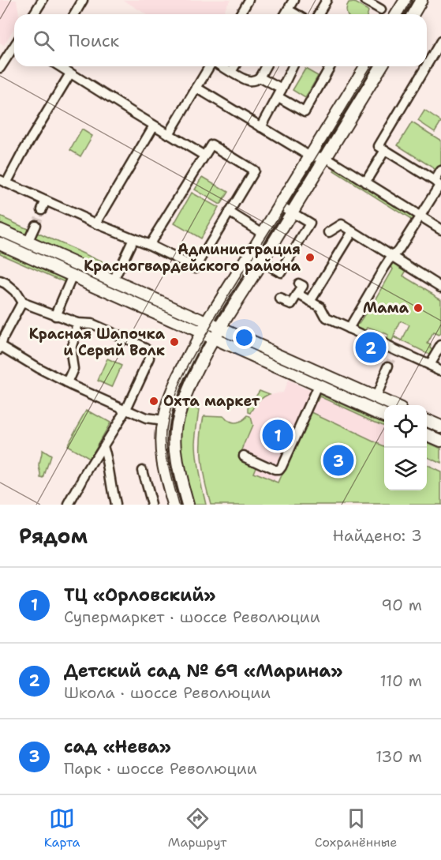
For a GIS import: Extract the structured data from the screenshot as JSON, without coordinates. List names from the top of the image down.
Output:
{
  "places": [
    "Администрация Красногвардейского района",
    "Мама",
    "Красная Шапочка и Серый Волк",
    "Охта маркет"
  ],
  "page": {
    "search": "Поиск",
    "pins": ["2", "1", "3"],
    "heading": ["Рядом", "Найдено: 3"],
    "list": [
      {
        "mark": "1",
        "name": "ТЦ «Орловский»",
        "note": "Супермаркет · шоссе Революции",
        "value": "90 m"
      },
      {
        "mark": "2",
        "name": "Детский сад № 69 «Марина»",
        "note": "Школа · шоссе Революции",
        "value": "110 m"
      },
      {
        "mark": "3",
        "name": "сад «Нева»",
        "note": "Парк · шоссе Революции",
        "value": "130 m"
      }
    ],
    "nav": ["Карта", "Маршрут", "Сохранённые"]
  }
}
